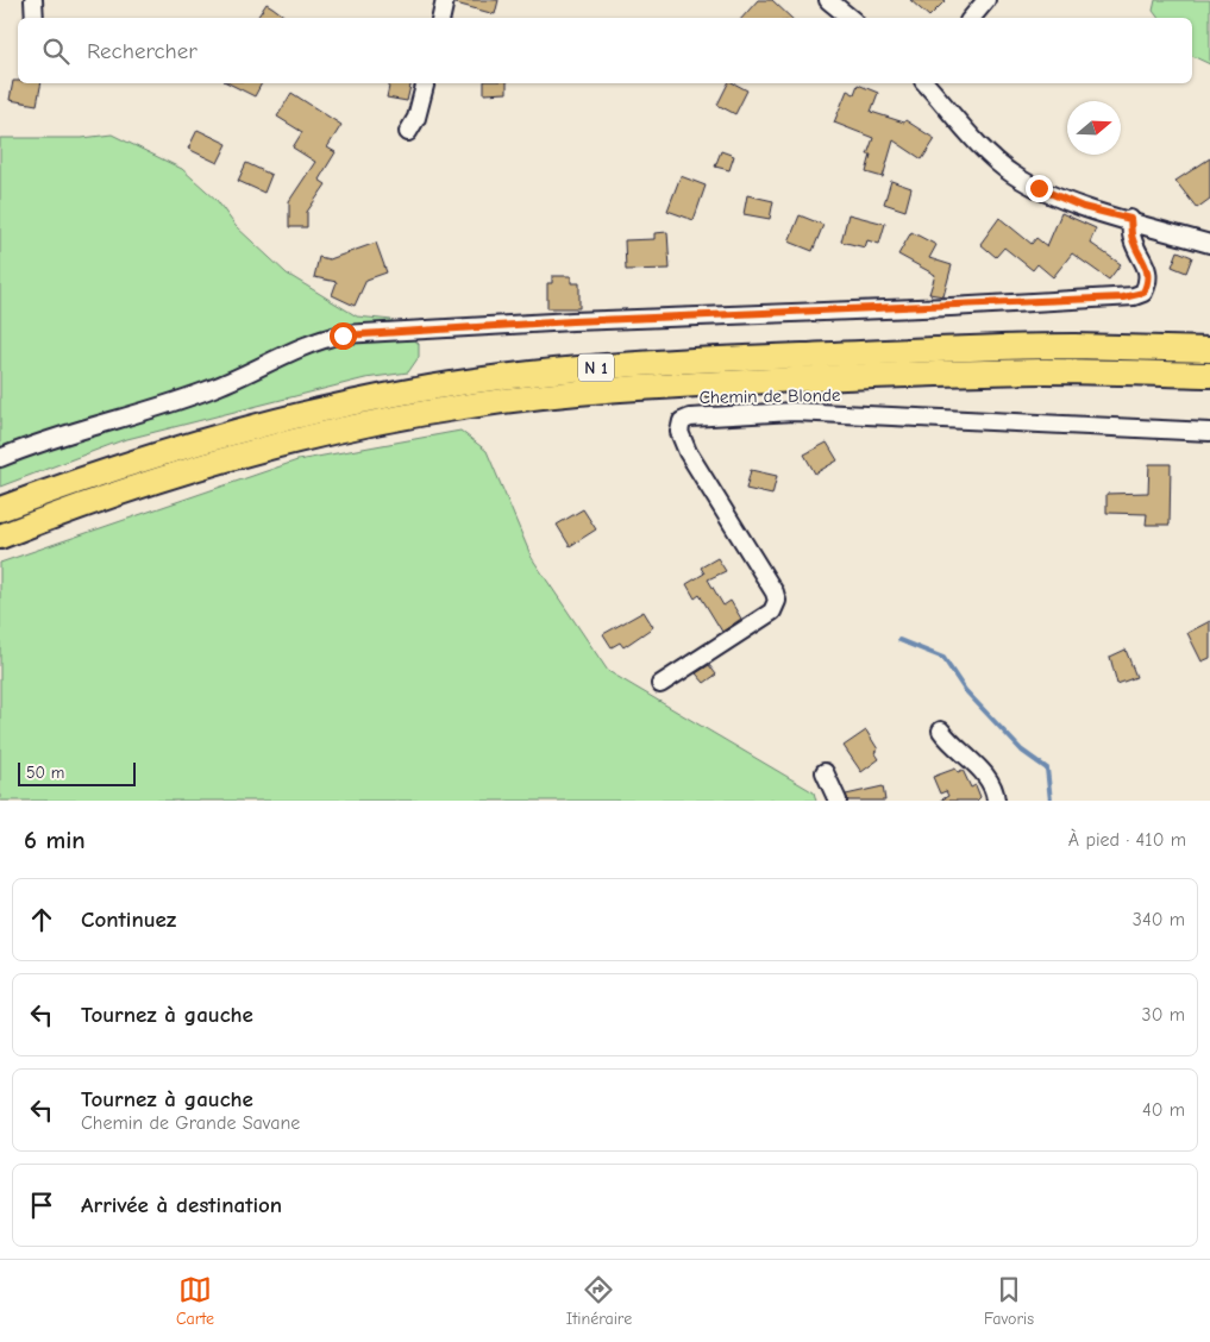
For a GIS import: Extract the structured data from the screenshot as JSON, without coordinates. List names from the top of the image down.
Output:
{
  "streets": {
    "highway": ["N 1"],
    "street": ["Chemin de Blonde"]
  },
  "scale_bar": "50 m",
  "north": "right",
  "page": {
    "search": "Rechercher",
    "scale": "50 m",
    "heading": ["6 min", "À pied · 410 m"],
    "list": [
      ["Continuez", "340 m"],
      ["Tournez à gauche", "30 m"],
      ["Tournez à gauche", "Chemin de Grande Savane", "40 m"],
      "Arrivée à destination"
    ],
    "nav": ["Carte", "Itinéraire", "Favoris"]
  }
}
